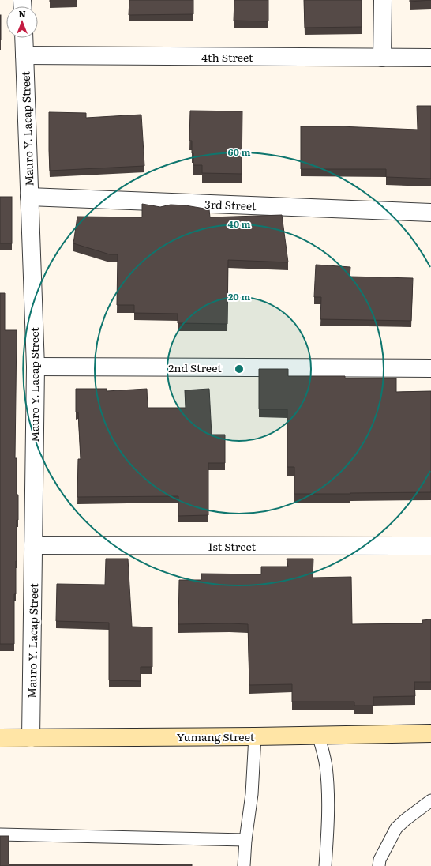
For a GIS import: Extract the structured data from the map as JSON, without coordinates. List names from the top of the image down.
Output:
{
  "streets": {
    "main road": ["Yumang Street"],
    "street": [
      "4th Street",
      "Mauro Y. Lacap Street",
      "3rd Street",
      "2nd Street",
      "1st Street"
    ]
  },
  "crossings": [
    ["4th Street", "Mauro Y. Lacap Street"],
    ["Mauro Y. Lacap Street", "3rd Street"],
    ["Mauro Y. Lacap Street", "2nd Street"],
    ["Mauro Y. Lacap Street", "1st Street"],
    ["Mauro Y. Lacap Street", "Yumang Street"]
  ],
  "north": "top",
  "rings": ["60 m", "40 m", "20 m"]
}
